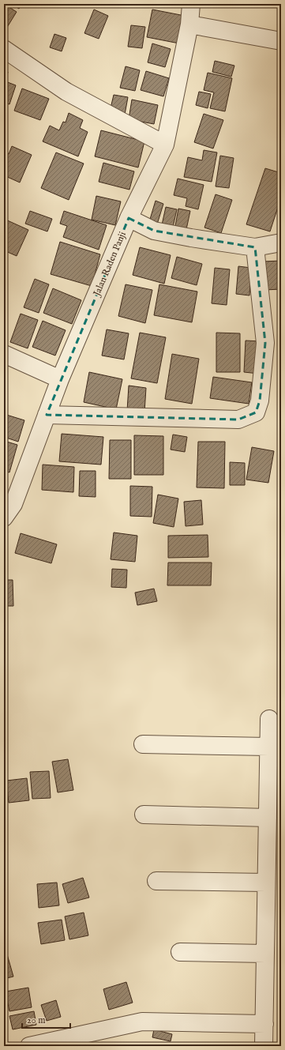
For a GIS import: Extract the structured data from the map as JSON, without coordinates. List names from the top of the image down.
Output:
{
  "streets": {
    "street": ["Jalan Raden Panji"]
  },
  "scale_bar": "20 m"
}
